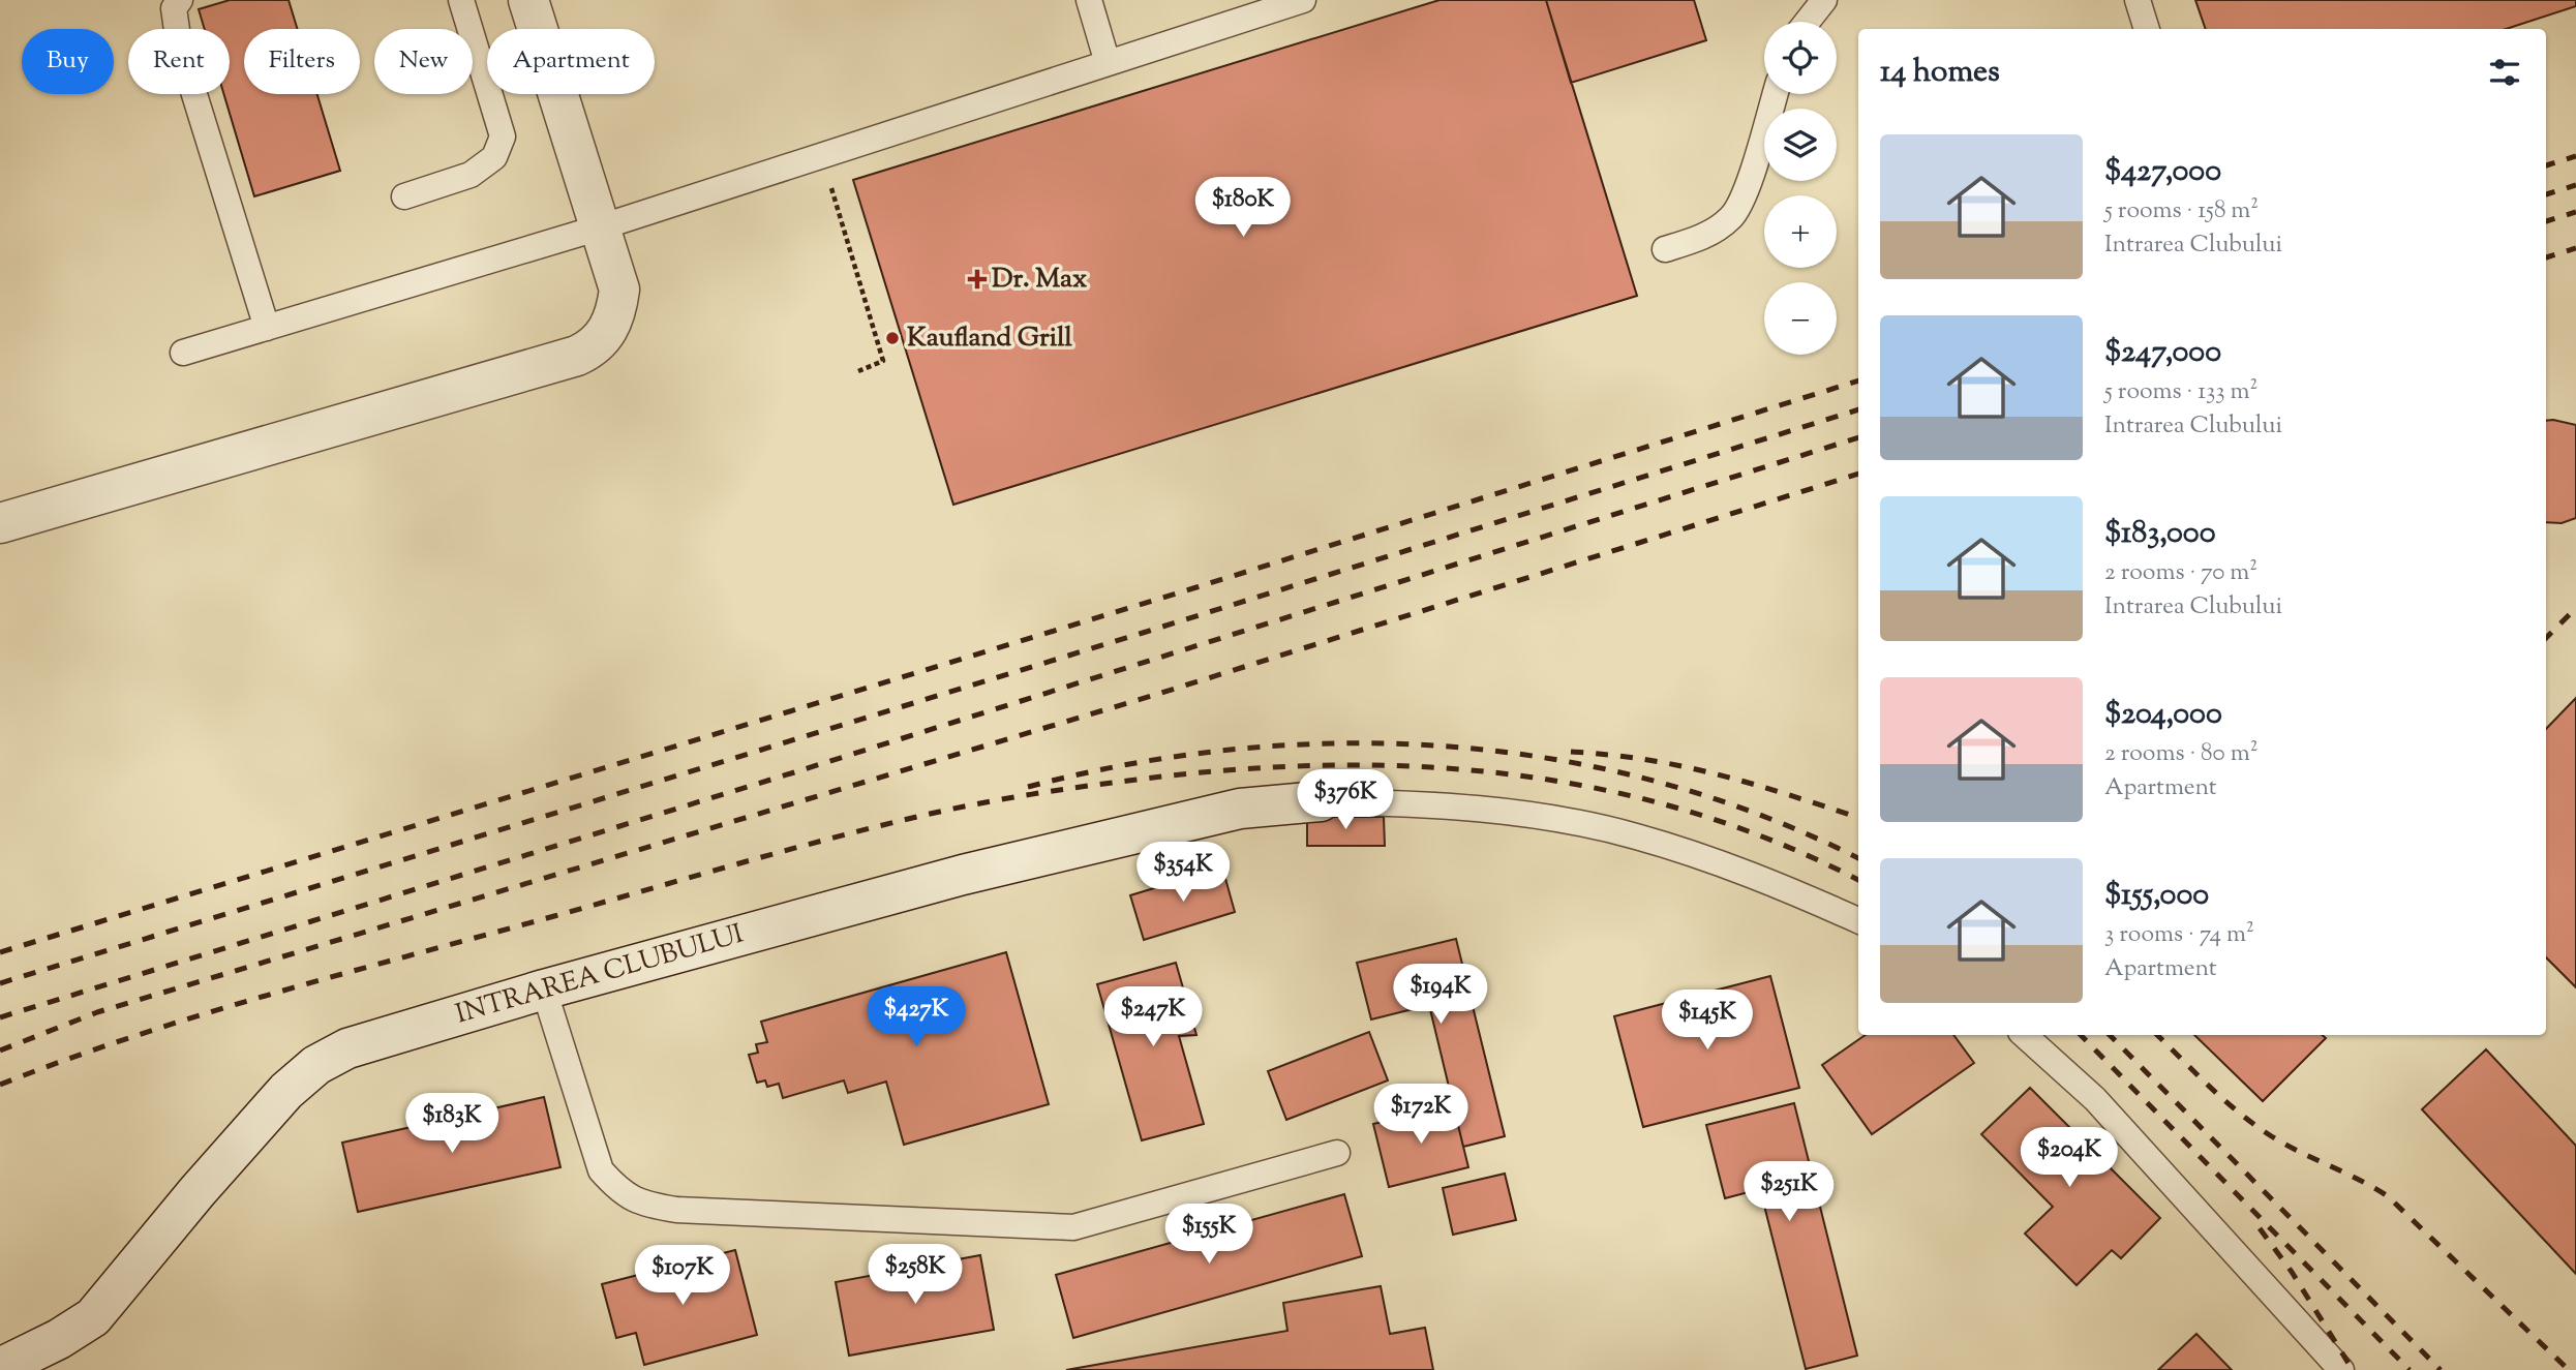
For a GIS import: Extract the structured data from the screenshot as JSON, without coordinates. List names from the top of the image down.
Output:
{
  "streets": {
    "street": ["INTRAREA CLUBULUI"]
  },
  "places": {
    "health": ["Dr. Max"],
    "other": ["Kaufland Grill"]
  },
  "page": {
    "map_buttons": ["+", "−"],
    "chip": [
      "Buy",
      "Rent",
      "Filters",
      "New",
      "Apartment"
    ],
    "heading": "14 homes",
    "list": [
      {
        "name": "$427,000",
        "note": "5 rooms · 158 m² · Intrarea Clubului"
      },
      {
        "name": "$247,000",
        "note": "5 rooms · 133 m² · Intrarea Clubului"
      },
      {
        "name": "$183,000",
        "note": "2 rooms · 70 m² · Intrarea Clubului"
      },
      {
        "name": "$204,000",
        "note": "2 rooms · 80 m² · Apartment"
      },
      {
        "name": "$155,000",
        "note": "3 rooms · 74 m² · Apartment"
      }
    ],
    "price": [
      "$180K",
      "$376K",
      "$354K",
      "$194K",
      "$427K",
      "$247K",
      "$145K",
      "$172K",
      "$183K",
      "$204K",
      "$251K",
      "$155K",
      "$258K",
      "$107K"
    ]
  }
}
